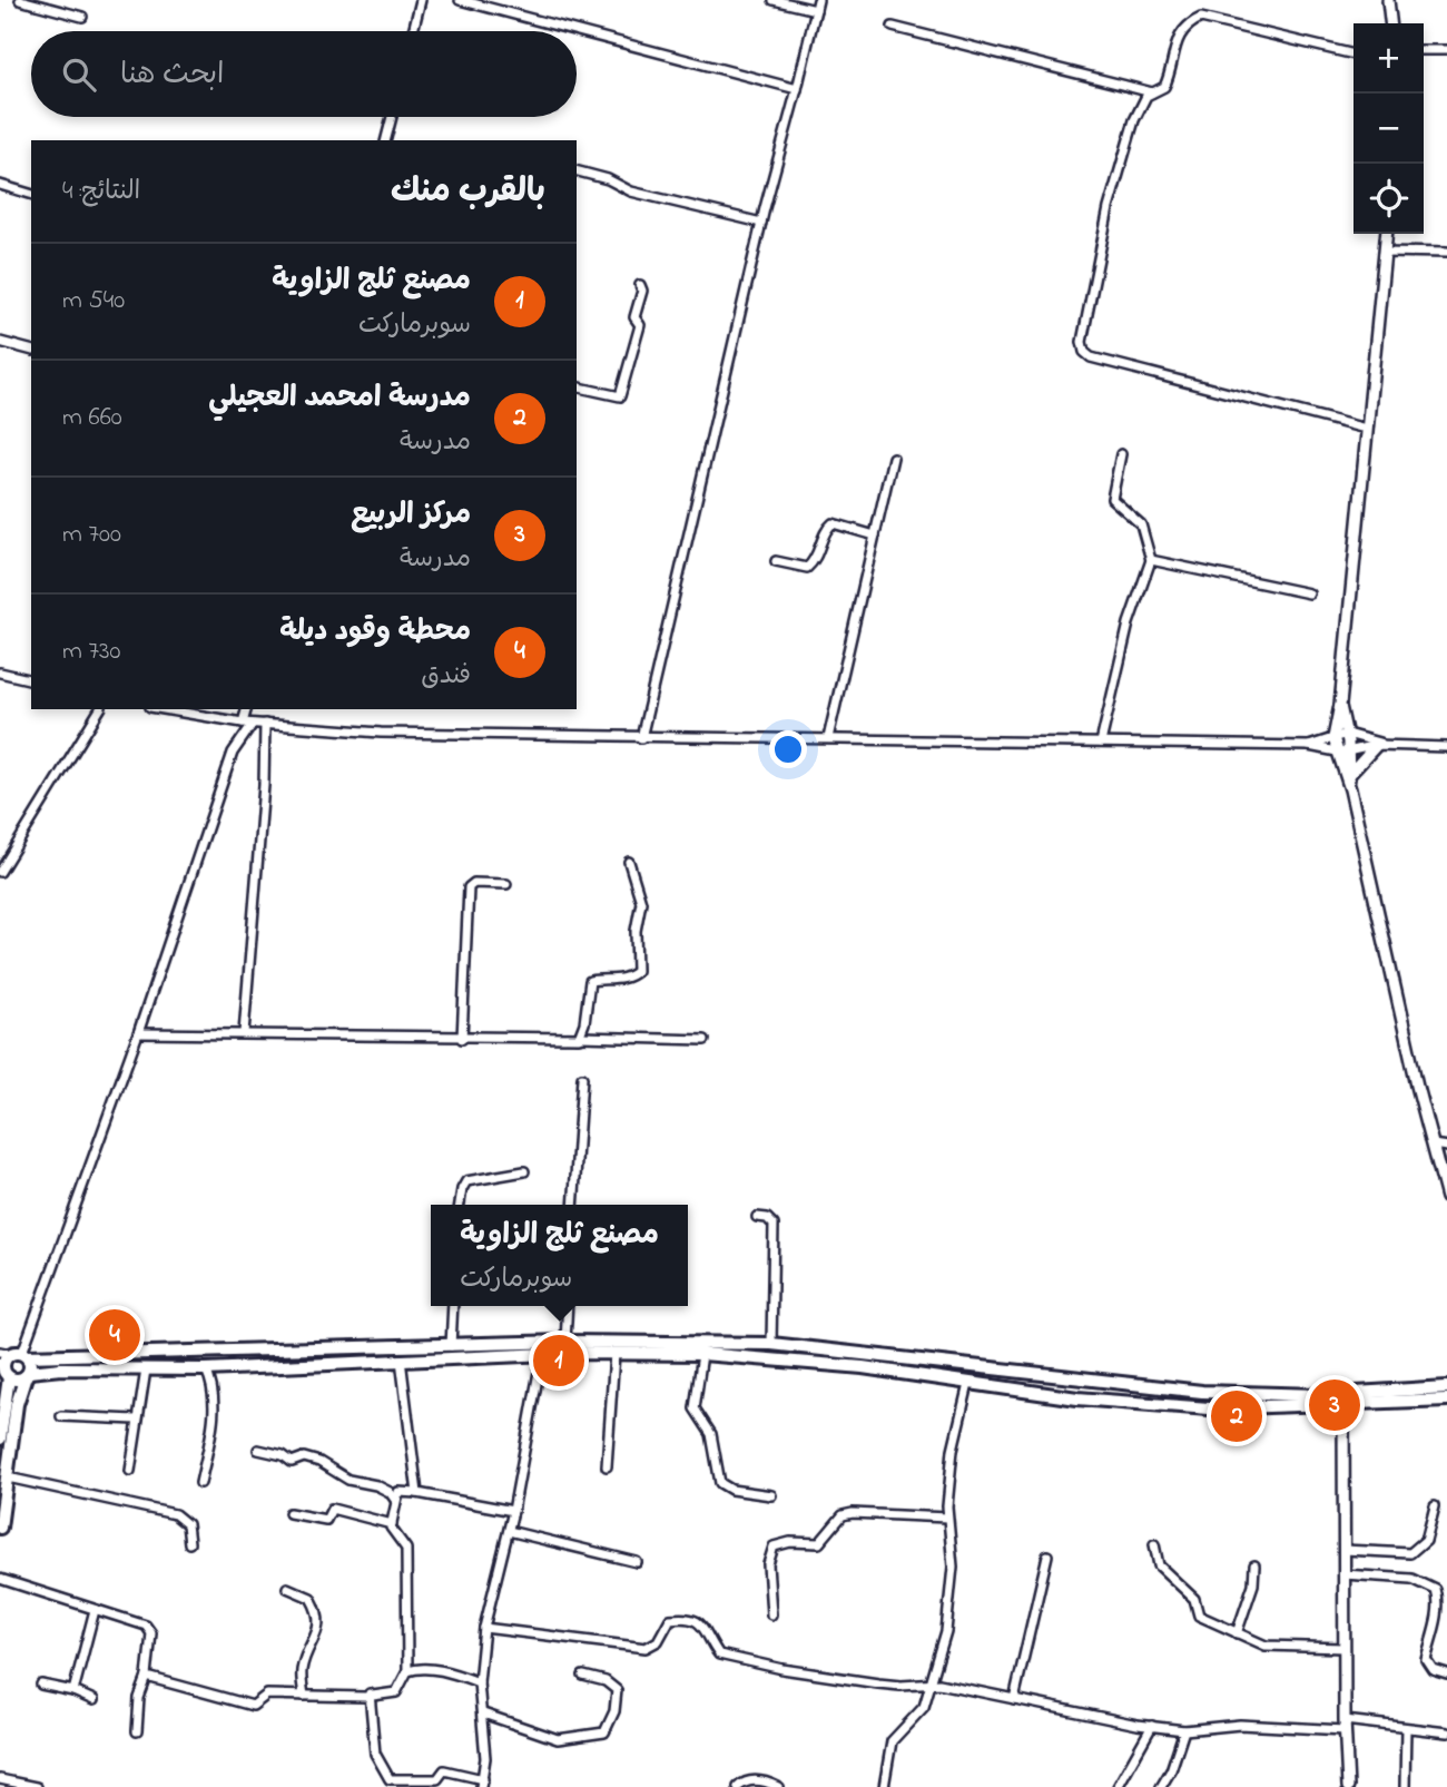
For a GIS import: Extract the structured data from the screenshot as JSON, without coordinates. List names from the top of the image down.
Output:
{
  "page": {
    "map_buttons": ["+", "−"],
    "search": "ابحث هنا",
    "heading": ["بالقرب منك", "النتائج: 4"],
    "list": [
      {
        "mark": "1",
        "name": "مصنع ثلج الزاوية",
        "note": "سوبرماركت",
        "value": "540 m"
      },
      {
        "mark": "2",
        "name": "مدرسة امحمد العجيلي",
        "note": "مدرسة",
        "value": "660 m"
      },
      {
        "mark": "3",
        "name": "مركز الربيع",
        "note": "مدرسة",
        "value": "700 m"
      },
      {
        "mark": "4",
        "name": "محطة وقود ديلة",
        "note": "فندق",
        "value": "730 m"
      }
    ],
    "popup": ["مصنع ثلج الزاوية", "سوبرماركت"],
    "pins": [
      "4",
      "1",
      "3",
      "2"
    ]
  }
}
